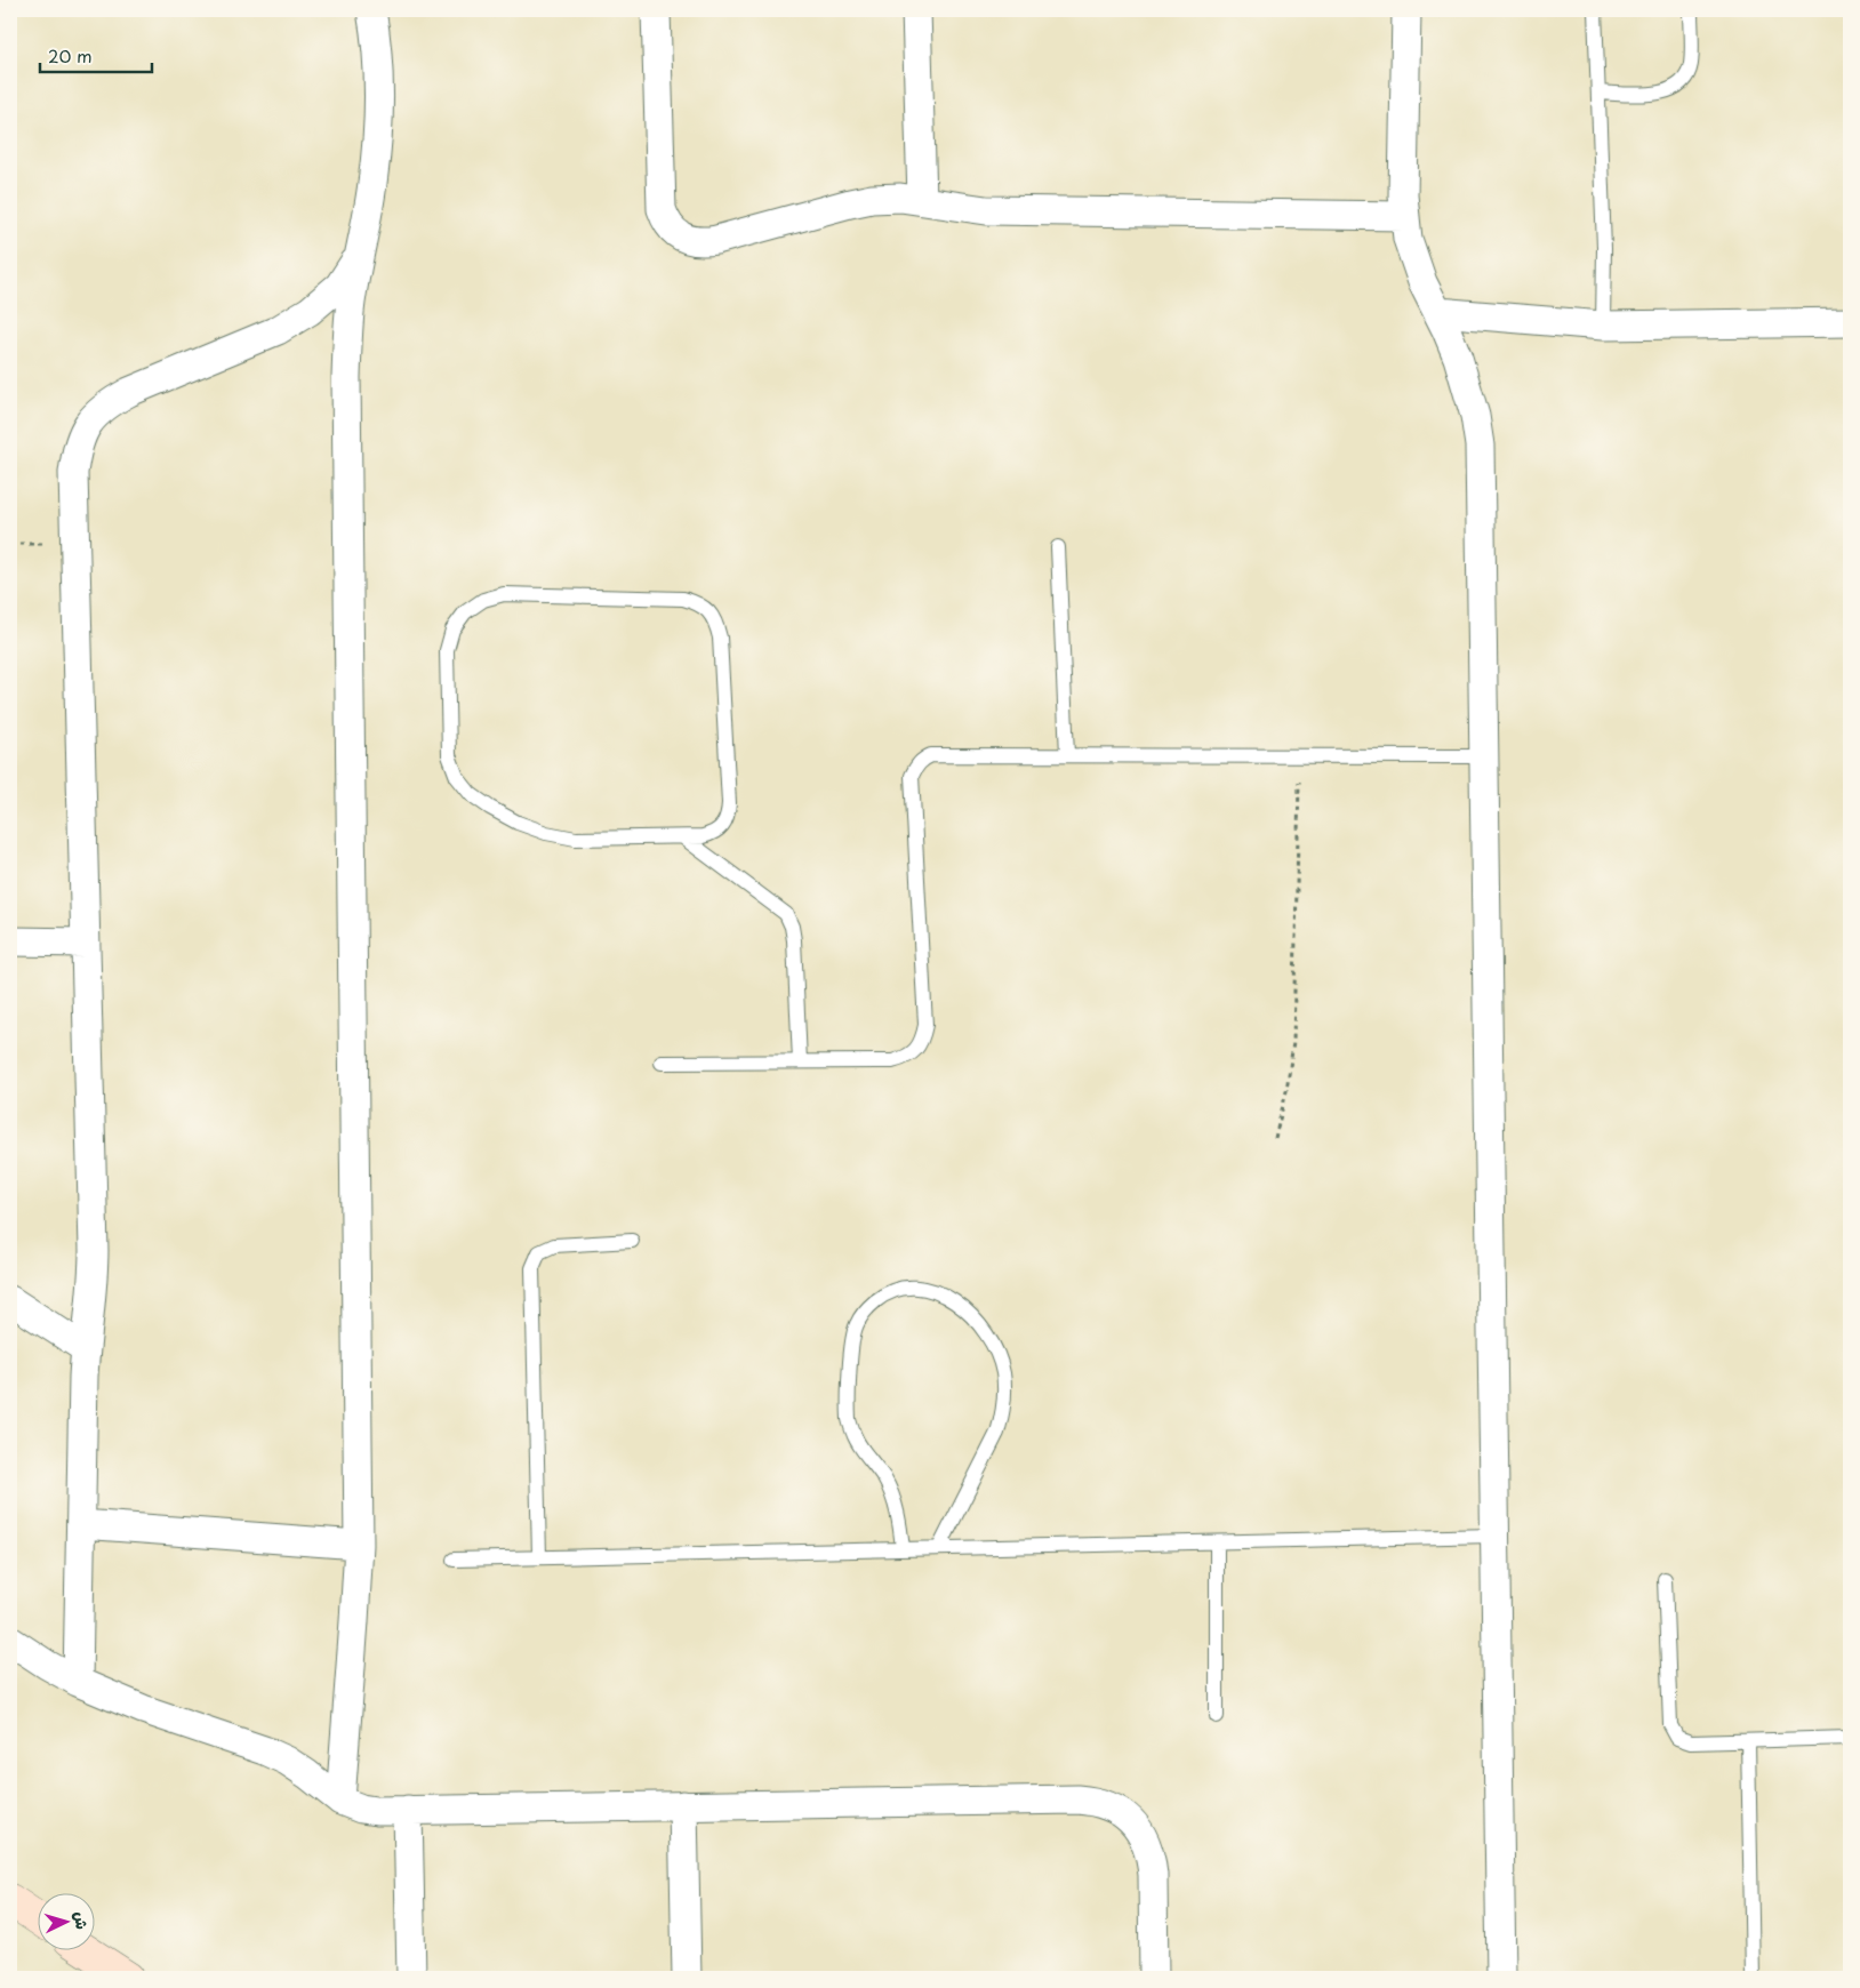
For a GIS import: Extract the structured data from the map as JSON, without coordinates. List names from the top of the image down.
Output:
{
  "scale_bar": "20 m",
  "north": "right"
}
